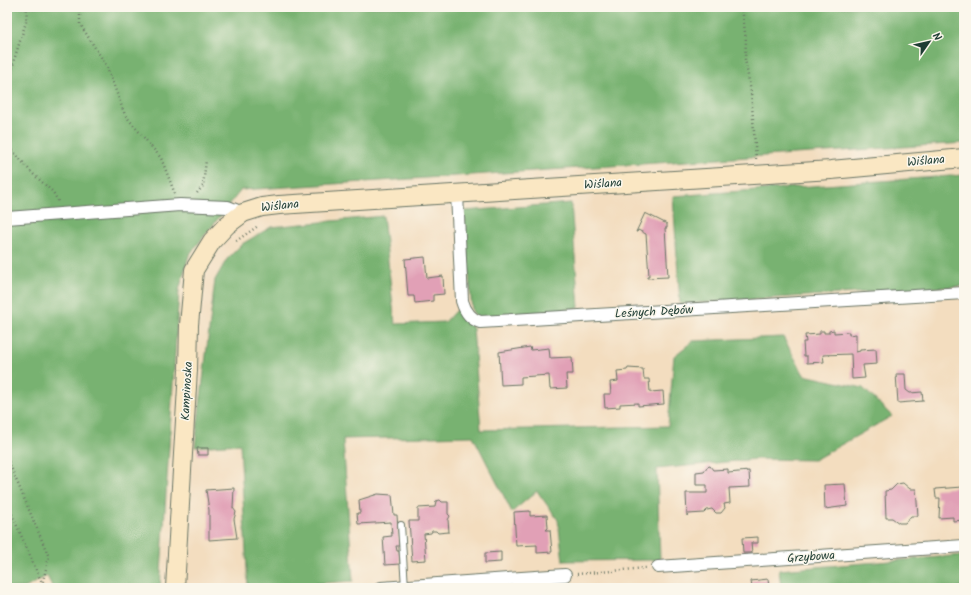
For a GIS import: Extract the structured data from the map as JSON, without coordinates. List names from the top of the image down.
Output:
{
  "streets": {
    "main road": ["Wiślana", "Kampinoska"],
    "street": ["Leśnych Dębów", "Grzybowa"]
  },
  "crossings": [
    ["Wiślana", "Leśnych Dębów"],
    ["Wiślana", "Kampinoska"]
  ],
  "north": "top right"
}
